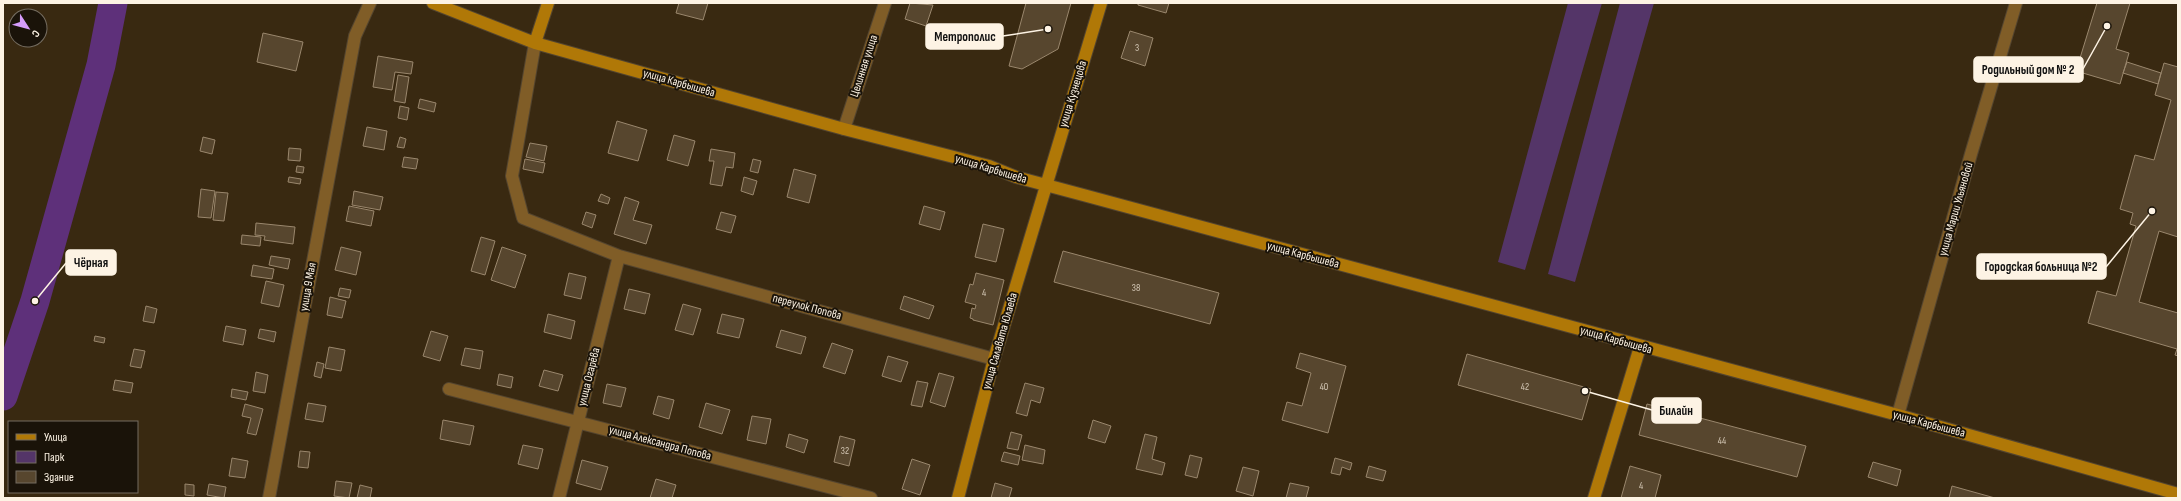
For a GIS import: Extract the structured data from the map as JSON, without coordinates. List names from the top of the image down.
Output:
{
  "streets": {
    "main road": ["улица Карбышева", "улица Кузнецова", "улица Салавата Юлаева"],
    "street": [
      "Целинная улица",
      "улица Марии Ульяновой",
      "улица 9 Мая",
      "переулок Попова",
      "улица Огарёва",
      "улица Александра Попова"
    ]
  },
  "crossings": [
    ["Целинная улица", "улица Карбышева"],
    ["улица Карбышева", "улица Кузнецова"],
    ["улица Карбышева", "улица Марии Ульяновой"],
    ["улица Карбышева", "переулок Попова"],
    ["улица Карбышева", "улица Салавата Юлаева"],
    ["улица Кузнецова", "улица Салавата Юлаева"],
    ["переулок Попова", "улица Салавата Юлаева"],
    ["переулок Попова", "улица Огарёва"],
    ["улица Огарёва", "улица Александра Попова"]
  ],
  "places": [
    "Родильный дом № 2",
    "Метрополис",
    "Городская больница №2",
    "Чёрная",
    "Билайн"
  ],
  "house_numbers": [
    "3",
    "38",
    "4",
    "40",
    "42",
    "44",
    "32",
    "4"
  ],
  "legend": ["Улица", "Парк", "Здание"],
  "north": "bottom right"
}
